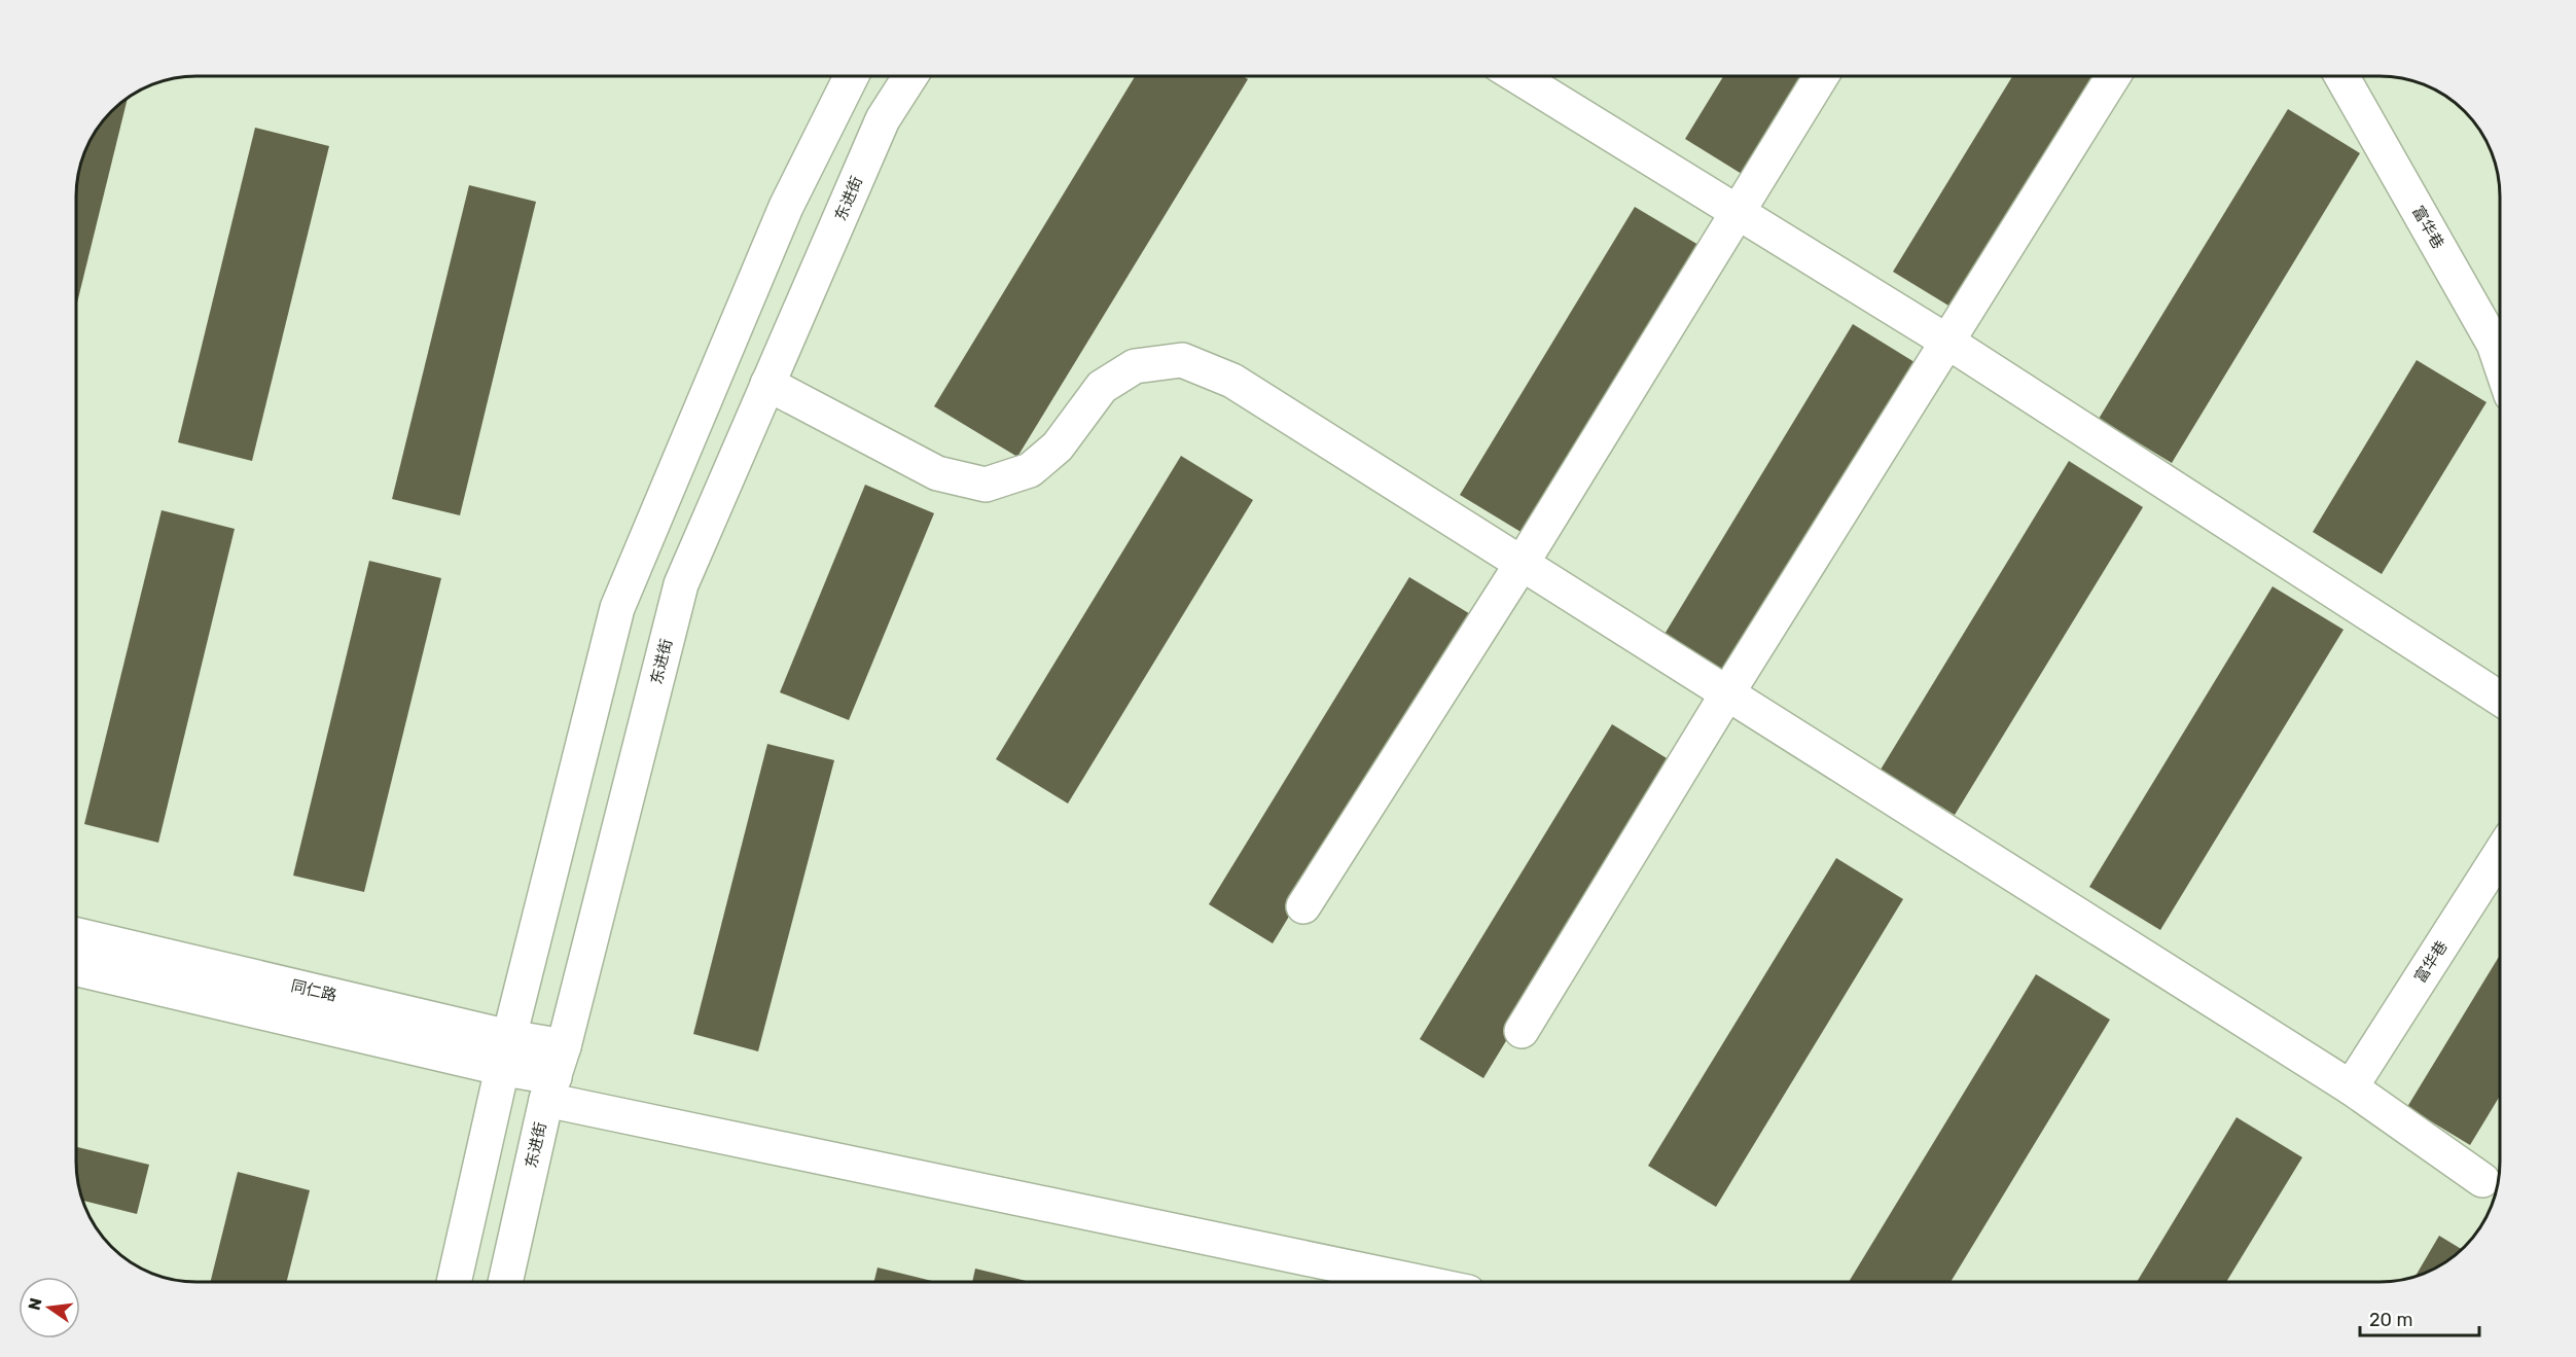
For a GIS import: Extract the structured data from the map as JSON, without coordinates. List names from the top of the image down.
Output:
{
  "streets": {
    "street": ["东进街", "富华巷", "同仁路"]
  },
  "crossings": [
    ["东进街", "同仁路"]
  ],
  "scale_bar": "20 m",
  "north": "left"
}
